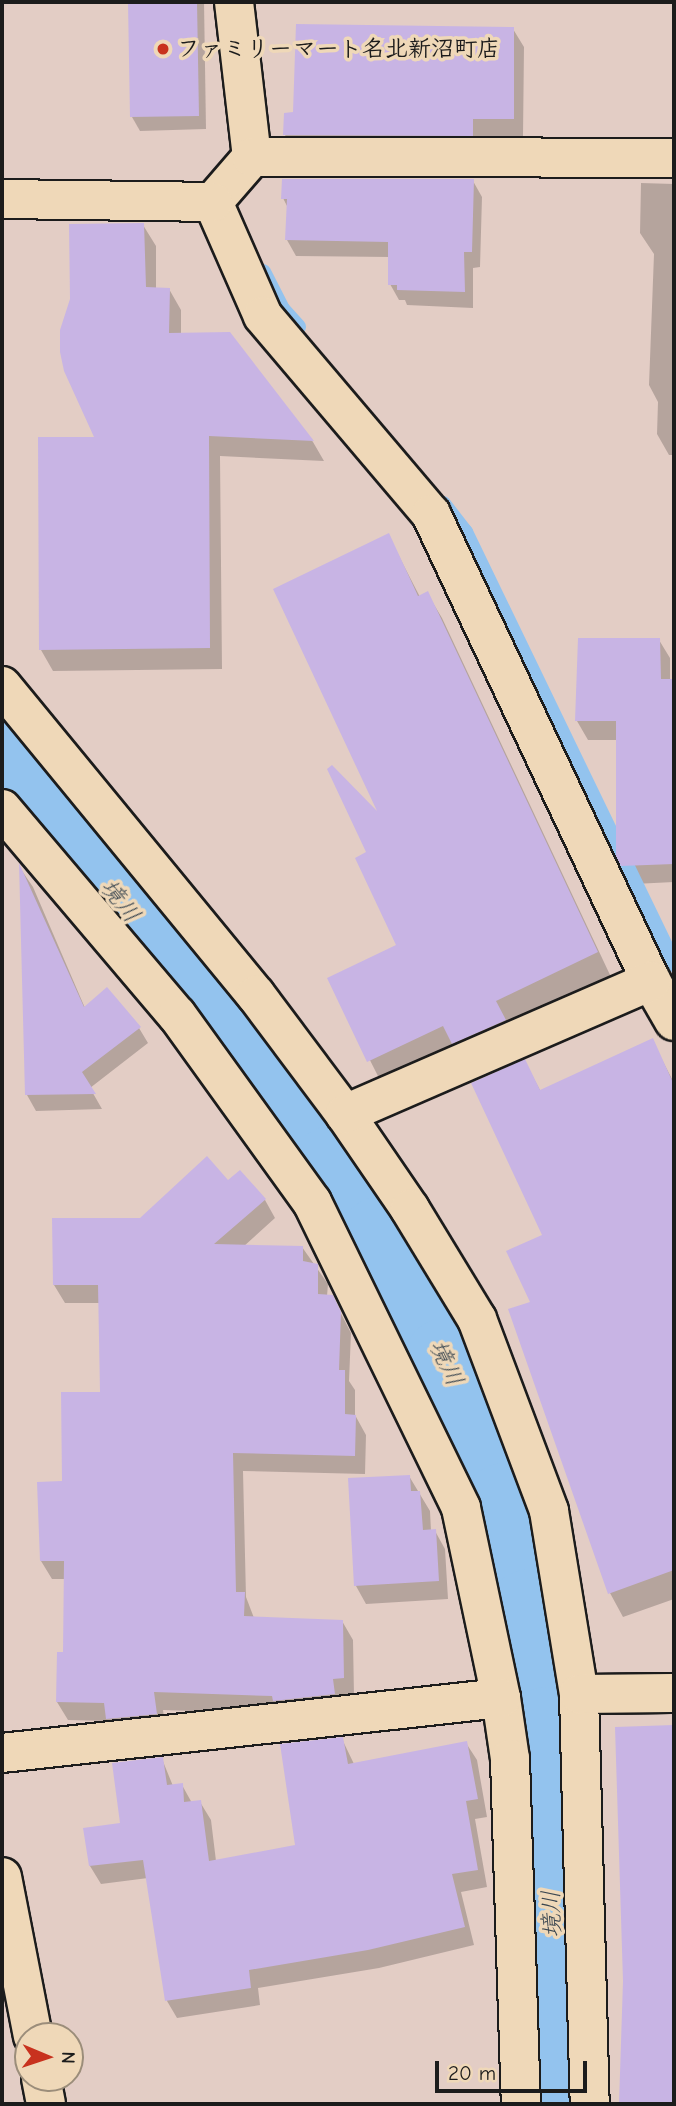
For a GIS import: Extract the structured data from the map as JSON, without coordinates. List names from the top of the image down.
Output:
{
  "water": ["境川"],
  "places": ["ファミリーマート名北新沼町店"],
  "scale_bar": "20 m",
  "north": "right"
}
